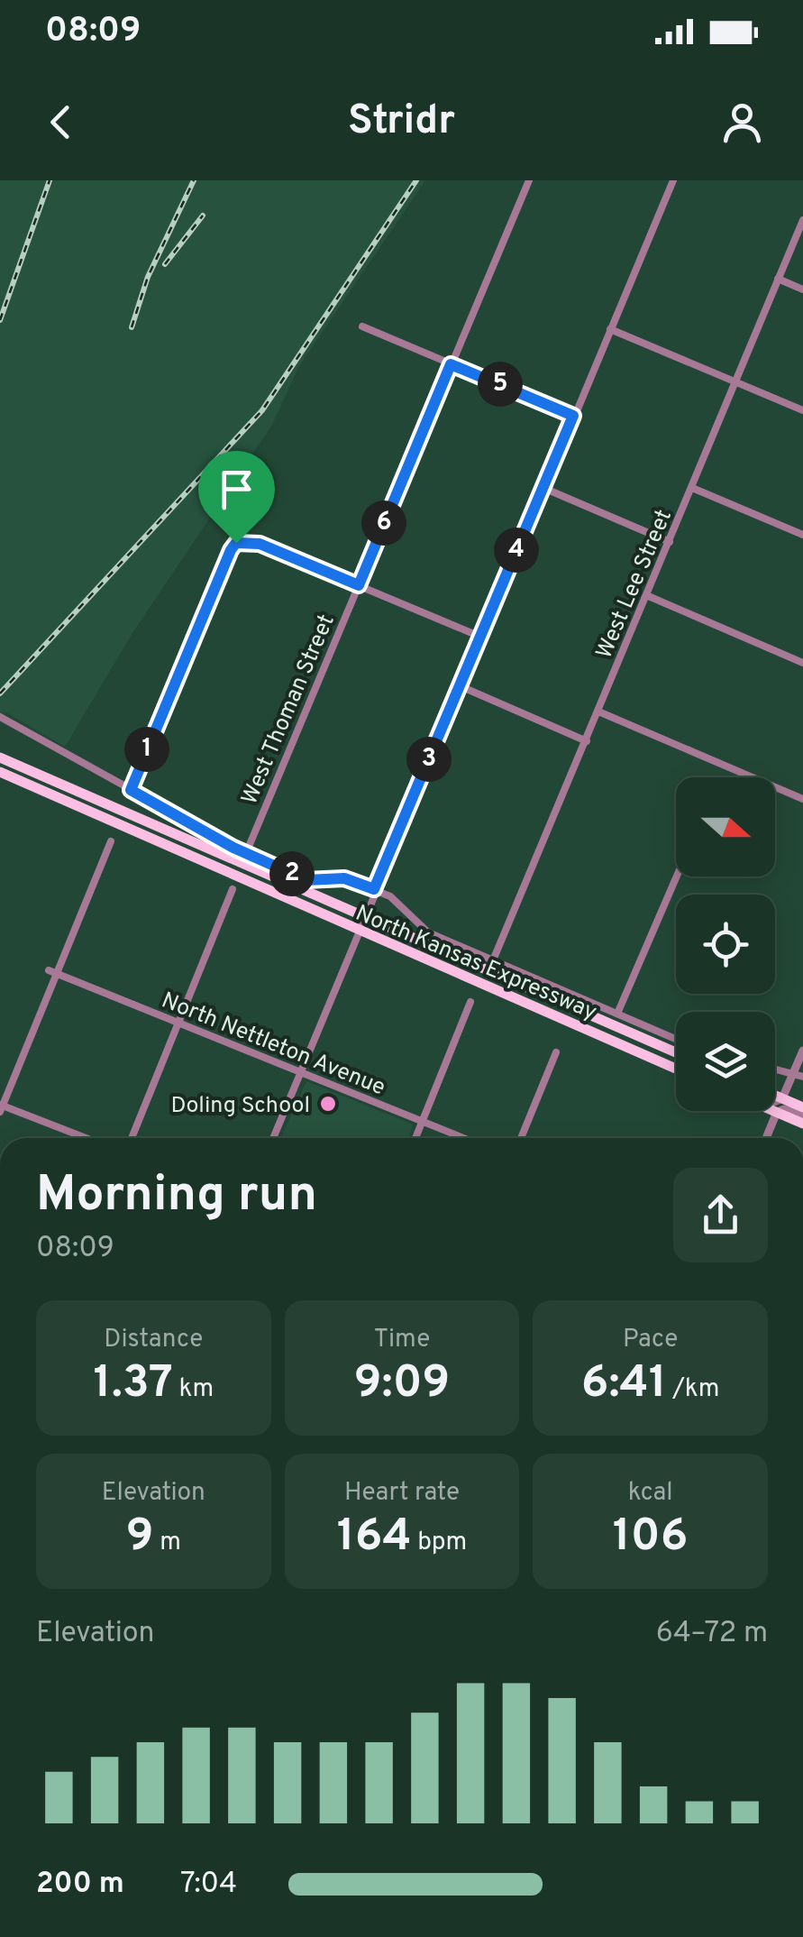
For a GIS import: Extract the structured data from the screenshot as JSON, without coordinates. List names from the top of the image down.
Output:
{
  "streets": {
    "main road": ["North Kansas Expressway"],
    "street": ["West Lee Street", "West Thoman Street", "North Nettleton Avenue"]
  },
  "places": ["Doling School"],
  "north": "right",
  "page": {
    "status": "08:09",
    "header": "Stridr",
    "pins": [
      "5",
      "6",
      "4",
      "1",
      "3",
      "2"
    ],
    "heading": ["Morning run", "08:09"],
    "stats": [
      ["Distance", "1.37 km"],
      ["Time", "9:09"],
      ["Pace", "6:41 /km"],
      ["Elevation", "9 m"],
      ["Heart rate", "164 bpm"],
      ["kcal", "106"]
    ],
    "chart": ["Elevation", "64–72 m"],
    "list": [
      {
        "name": "200 m",
        "note": "7:04"
      }
    ]
  }
}
